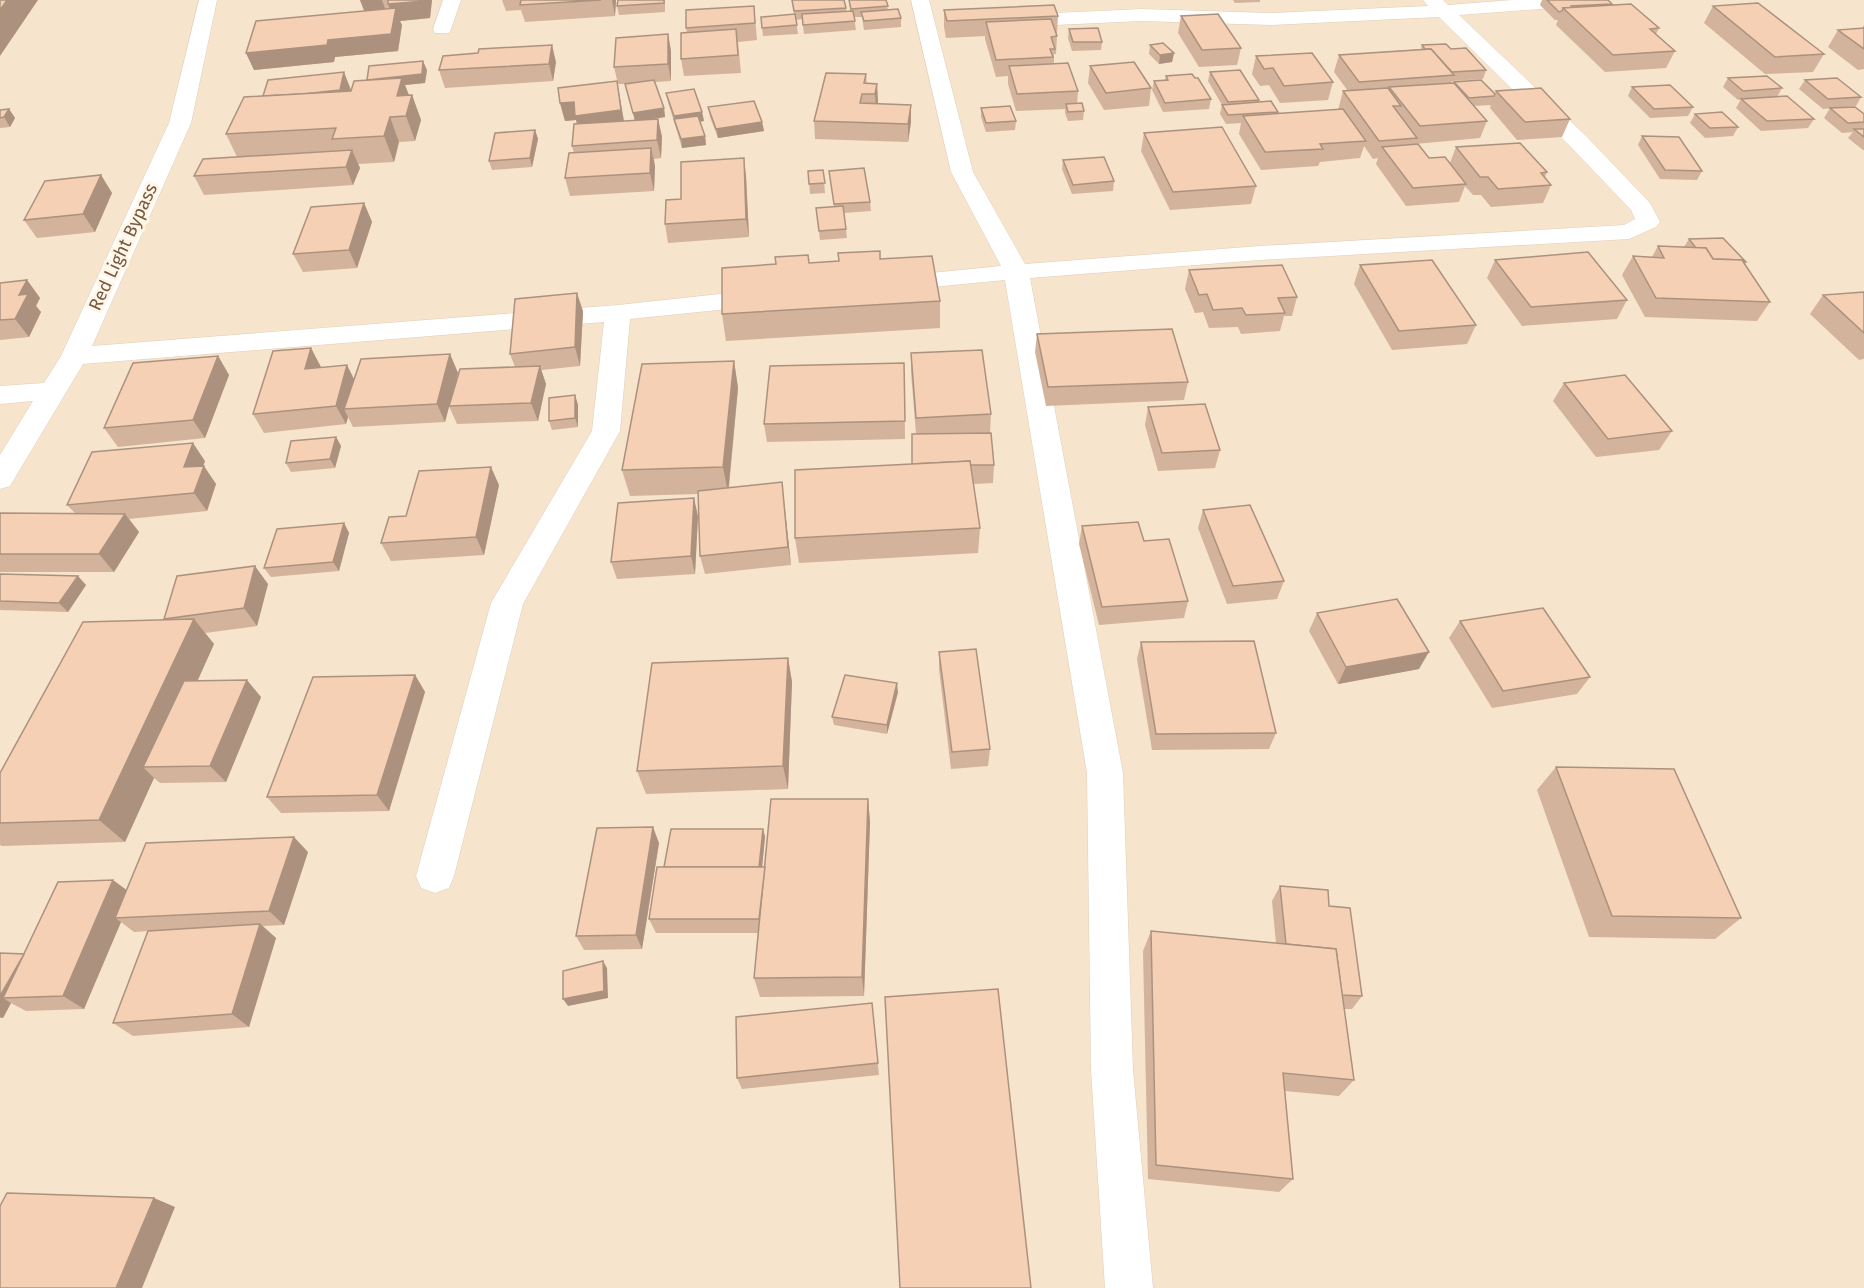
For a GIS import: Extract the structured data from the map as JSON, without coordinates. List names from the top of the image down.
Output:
{
  "streets": {
    "street": ["Red Light Bypass"]
  }
}
